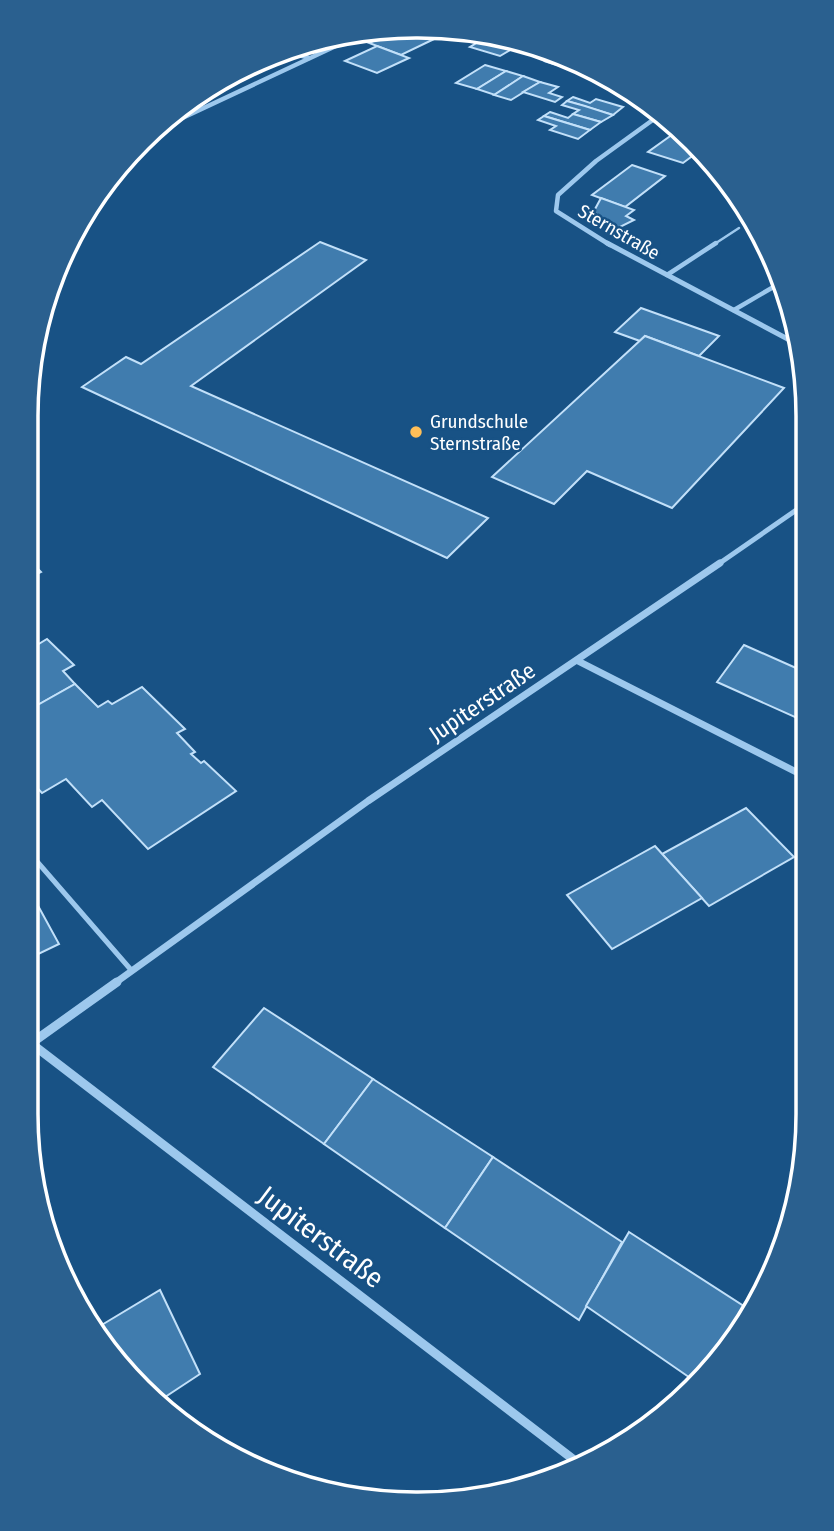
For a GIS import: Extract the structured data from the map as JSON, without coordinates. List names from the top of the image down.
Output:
{
  "streets": {
    "street": ["Sternstraße", "Jupiterstraße"]
  },
  "places": ["Grundschule Sternstraße"]
}
